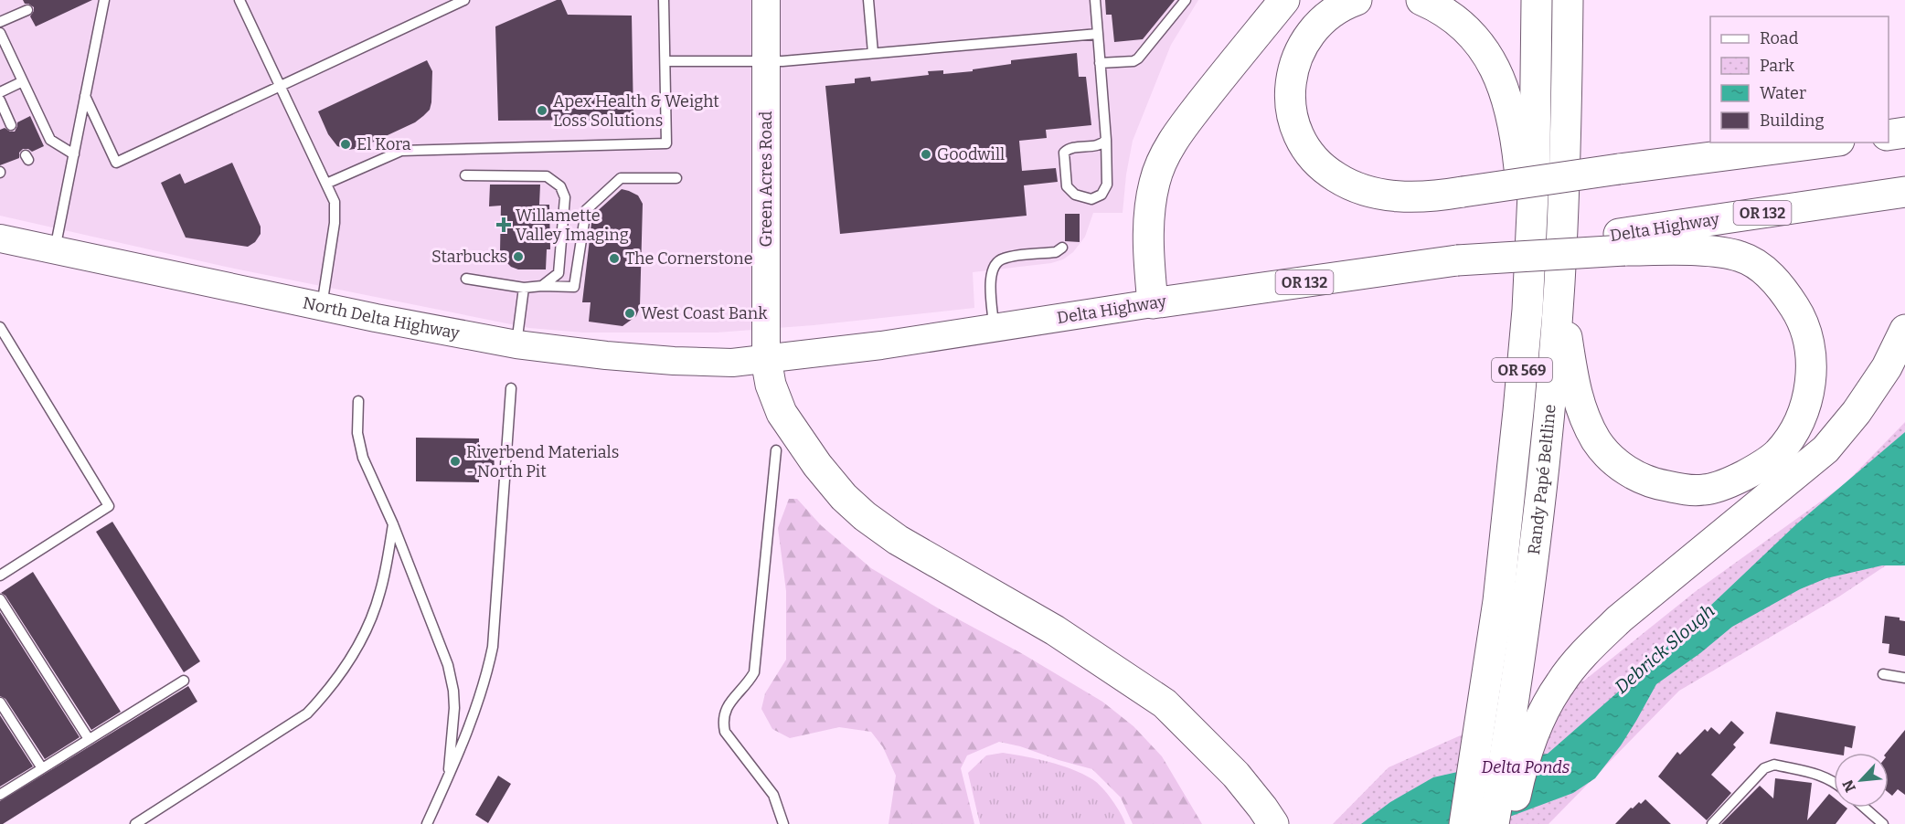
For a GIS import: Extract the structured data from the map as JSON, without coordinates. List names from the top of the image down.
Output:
{
  "streets": {
    "highway": [
      "OR 132",
      "Delta Highway",
      "OR 569",
      "Randy Papé Beltline"
    ],
    "street": ["Green Acres Road", "North Delta Highway"]
  },
  "crossings": [
    ["Green Acres Road", "Delta Highway"],
    ["Green Acres Road", "North Delta Highway"],
    ["Delta Highway", "North Delta Highway"]
  ],
  "water": ["Debrick Slough"],
  "parks": ["Delta Ponds"],
  "places": {
    "other": [
      "Apex Health & Weight Loss Solutions",
      "El Kora",
      "Goodwill",
      "Starbucks",
      "The Cornerstone",
      "West Coast Bank",
      "Riverbend Materials - North Pit"
    ],
    "health": ["Willamette Valley Imaging"]
  },
  "legend": [
    "Road",
    "Park",
    "Water",
    "Building"
  ],
  "north": "bottom left"
}
